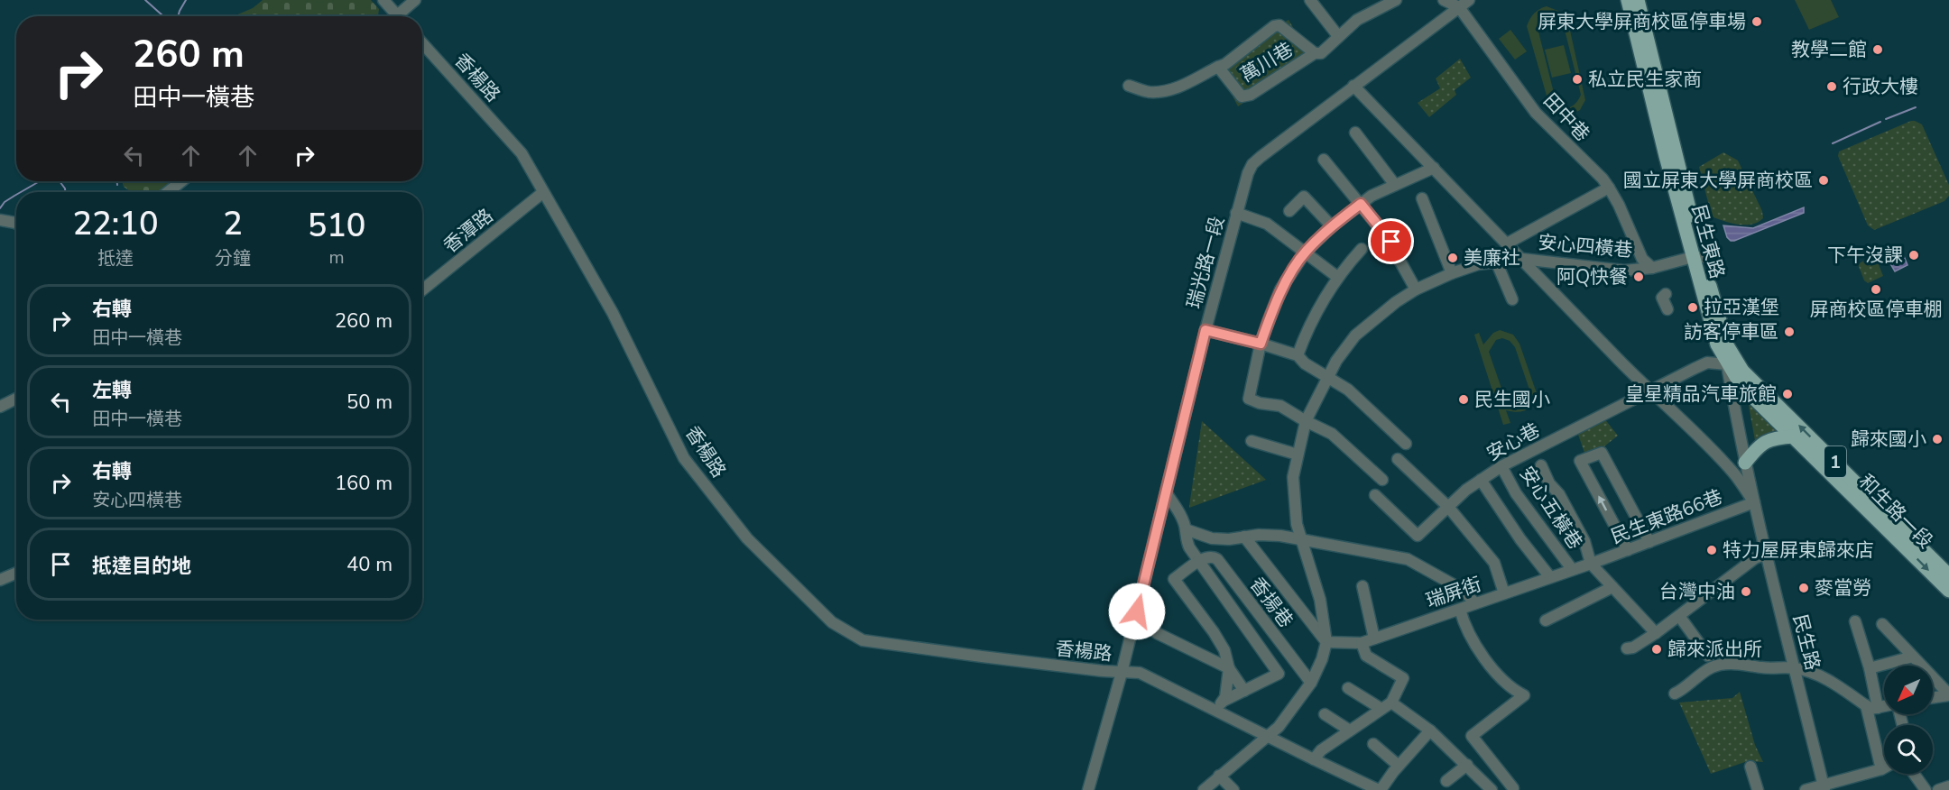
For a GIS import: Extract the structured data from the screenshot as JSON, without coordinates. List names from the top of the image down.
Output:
{
  "streets": {
    "main road": ["民生東路", "1", "和生路一段"],
    "street": [
      "萬川巷",
      "香楊路",
      "田中巷",
      "香潭路",
      "安心四橫巷",
      "瑞光路一段",
      "安心巷",
      "安心五橫巷",
      "民生東路66巷",
      "瑞屏街",
      "香揚巷",
      "民生路"
    ]
  },
  "crossings": [
    ["香楊路", "香潭路"],
    ["香楊路", "瑞光路一段"],
    ["田中巷", "安心四橫巷"],
    ["田中巷", "瑞光路一段"],
    ["民生東路", "安心四橫巷"],
    ["民生東路", "安心巷"],
    ["民生東路", "和生路一段"],
    ["民生東路", "民生東路66巷"],
    ["民生東路", "民生路"],
    ["安心四橫巷", "香揚巷"],
    ["安心巷", "安心五橫巷"],
    ["安心巷", "和生路一段"],
    ["安心五橫巷", "瑞屏街"],
    ["民生東路66巷", "瑞屏街"],
    ["民生東路66巷", "民生路"],
    ["瑞屏街", "香揚巷"]
  ],
  "places": [
    "屏東大學屏商校區停車場",
    "教學二館",
    "私立民生家商",
    "行政大樓",
    "國立屏東大學屏商校區",
    "下午沒課",
    "美廉社",
    "阿Q快餐",
    "屏商校區停車棚",
    "拉亞漢堡",
    "訪客停車區",
    "皇星精品汽車旅館",
    "民生國小",
    "歸來國小",
    "特力屋屏東歸來店",
    "麥當勞",
    "台灣中油",
    "歸來派出所"
  ],
  "north": "bottom left",
  "page": {
    "turn": ["260 m", "田中一橫巷"],
    "eta": [
      "22:10",
      "抵達",
      "2",
      "分鐘",
      "510",
      "m"
    ],
    "list": [
      {
        "name": "右轉",
        "note": "田中一橫巷",
        "value": "260 m"
      },
      {
        "name": "左轉",
        "note": "田中一橫巷",
        "value": "50 m"
      },
      {
        "name": "右轉",
        "note": "安心四橫巷",
        "value": "160 m"
      },
      {
        "name": "抵達目的地",
        "value": "40 m"
      }
    ]
  }
}
